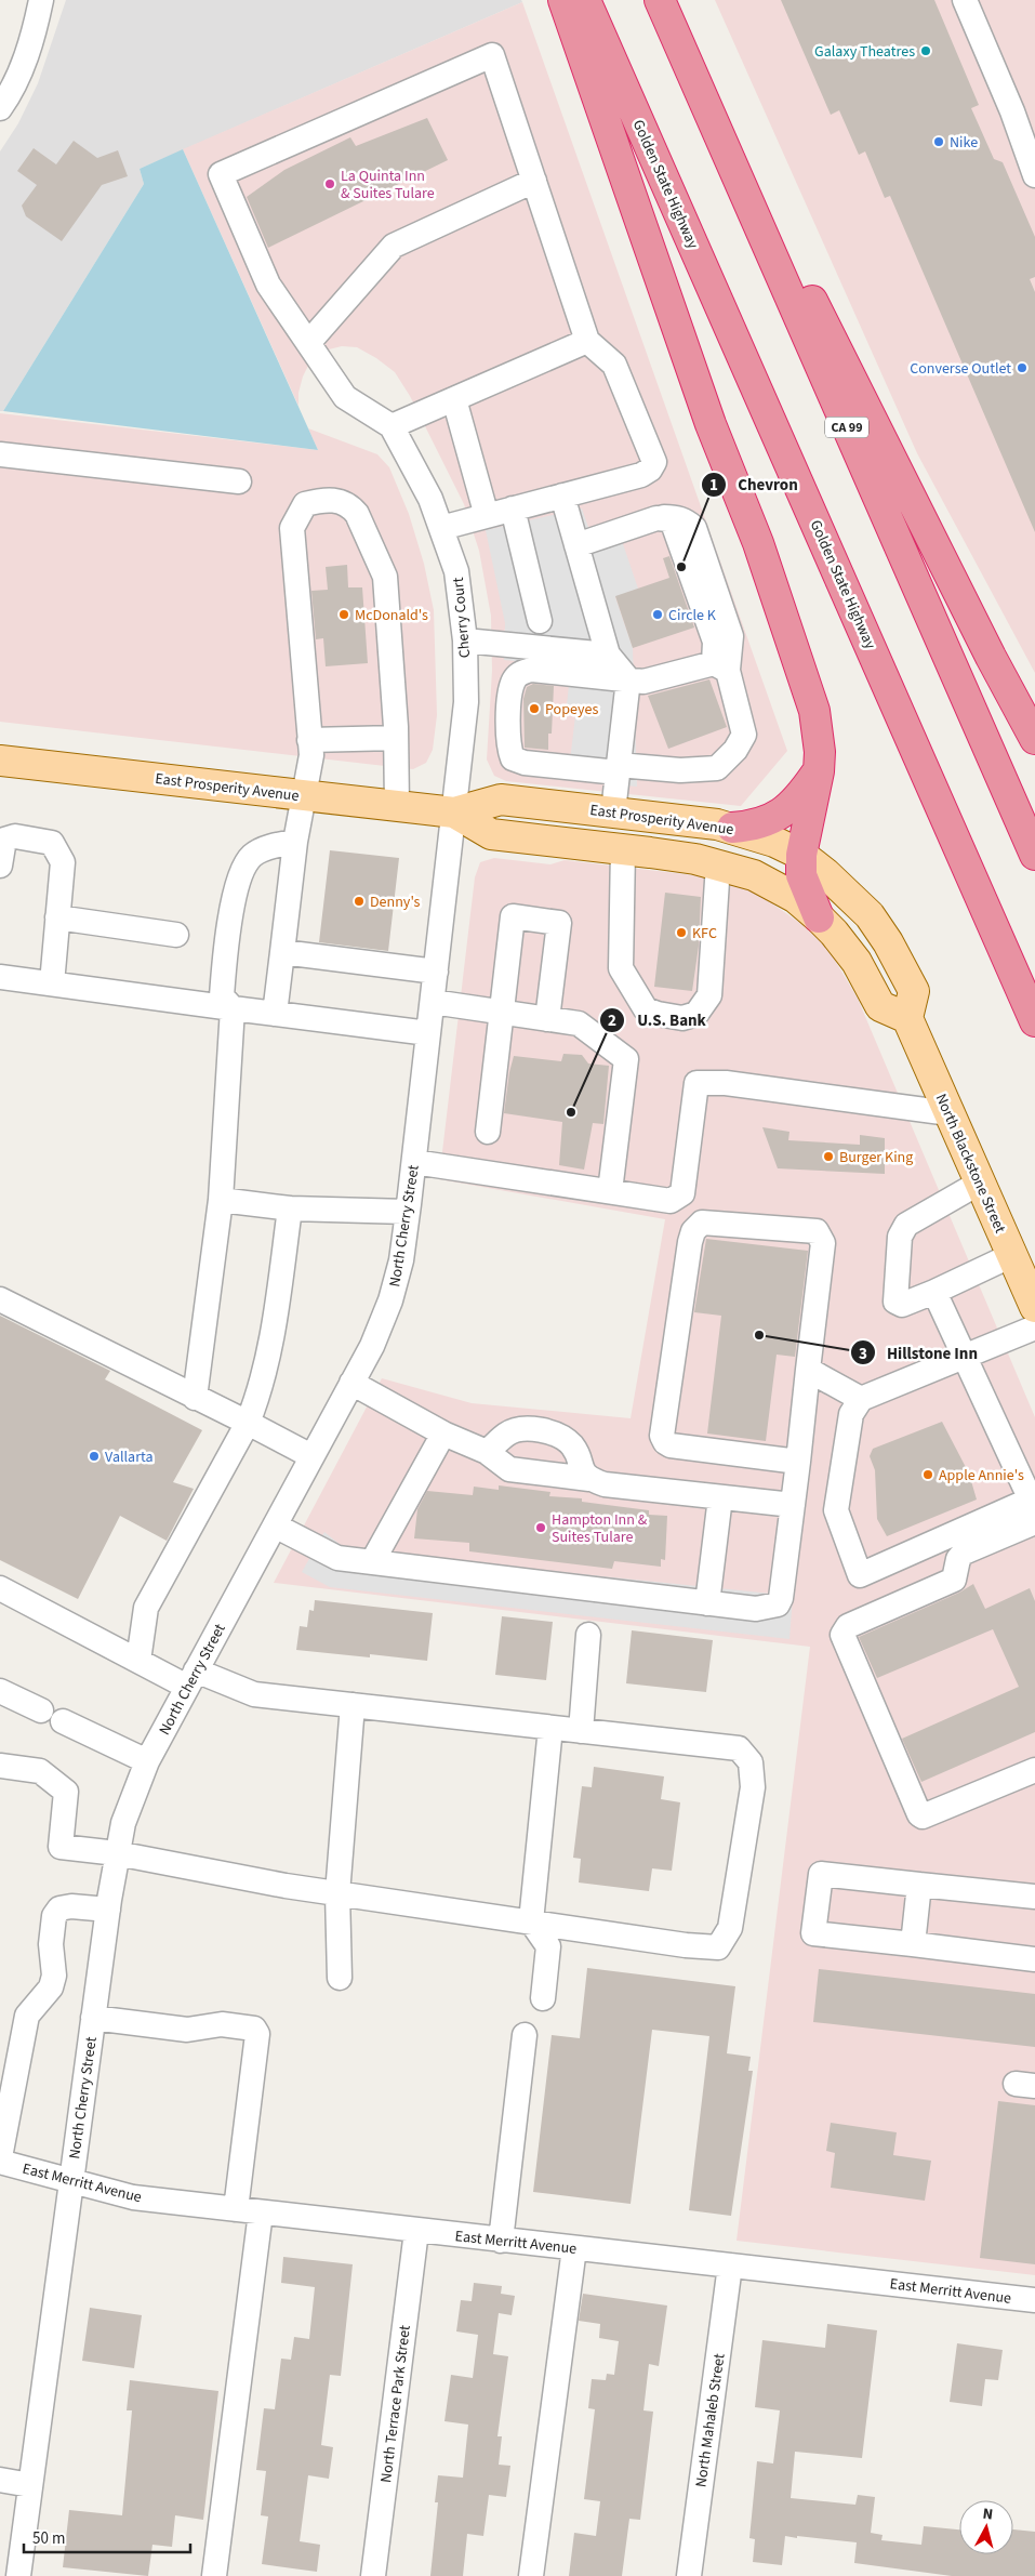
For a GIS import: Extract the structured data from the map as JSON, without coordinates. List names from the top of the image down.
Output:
{
  "streets": {
    "highway": ["Golden State Highway", "CA 99"],
    "main road": ["East Prosperity Avenue", "North Blackstone Street"],
    "street": [
      "Cherry Court",
      "North Cherry Street",
      "East Merritt Avenue",
      "North Terrace Park Street",
      "North Mahaleb Street"
    ]
  },
  "crossings": [
    ["Cherry Court", "East Prosperity Avenue"],
    ["Cherry Court", "North Cherry Street"],
    ["East Prosperity Avenue", "North Cherry Street"],
    ["North Cherry Street", "East Merritt Avenue"],
    ["East Merritt Avenue", "North Terrace Park Street"],
    ["East Merritt Avenue", "North Mahaleb Street"]
  ],
  "places": [
    "Galaxy Theatres",
    "Nike",
    "La Quinta Inn & Suites Tulare",
    "Converse Outlet",
    "Chevron",
    "McDonald's",
    "Circle K",
    "Popeyes",
    "Denny's",
    "KFC",
    "U.S. Bank",
    "Burger King",
    "Hillstone Inn",
    "Vallarta",
    "Apple Annie's",
    "Hampton Inn & Suites Tulare"
  ],
  "scale_bar": "50 m",
  "north": "top"
}
